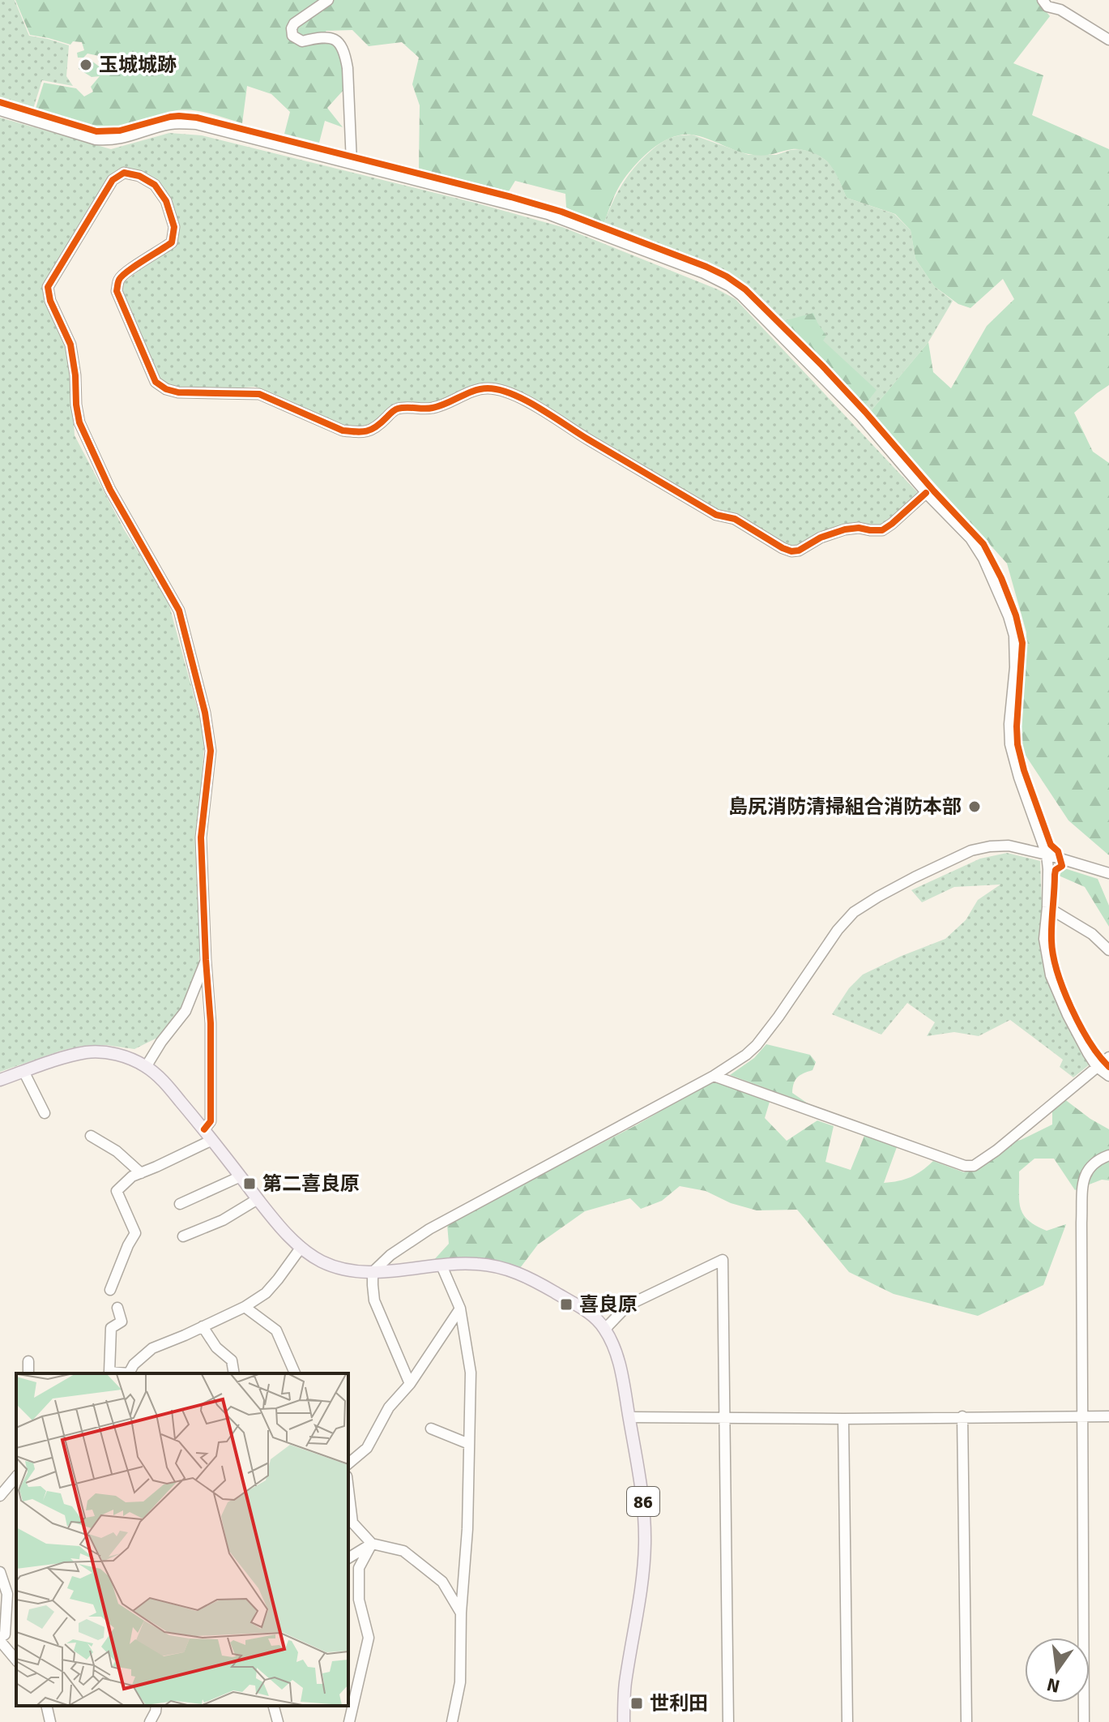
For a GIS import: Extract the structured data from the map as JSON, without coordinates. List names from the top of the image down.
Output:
{
  "streets": {
    "main road": ["86"]
  },
  "places": {
    "other": ["玉城城跡", "島尻消防清掃組合消防本部"],
    "transit": ["第二喜良原", "喜良原", "世利田"]
  },
  "north": "bottom"
}
